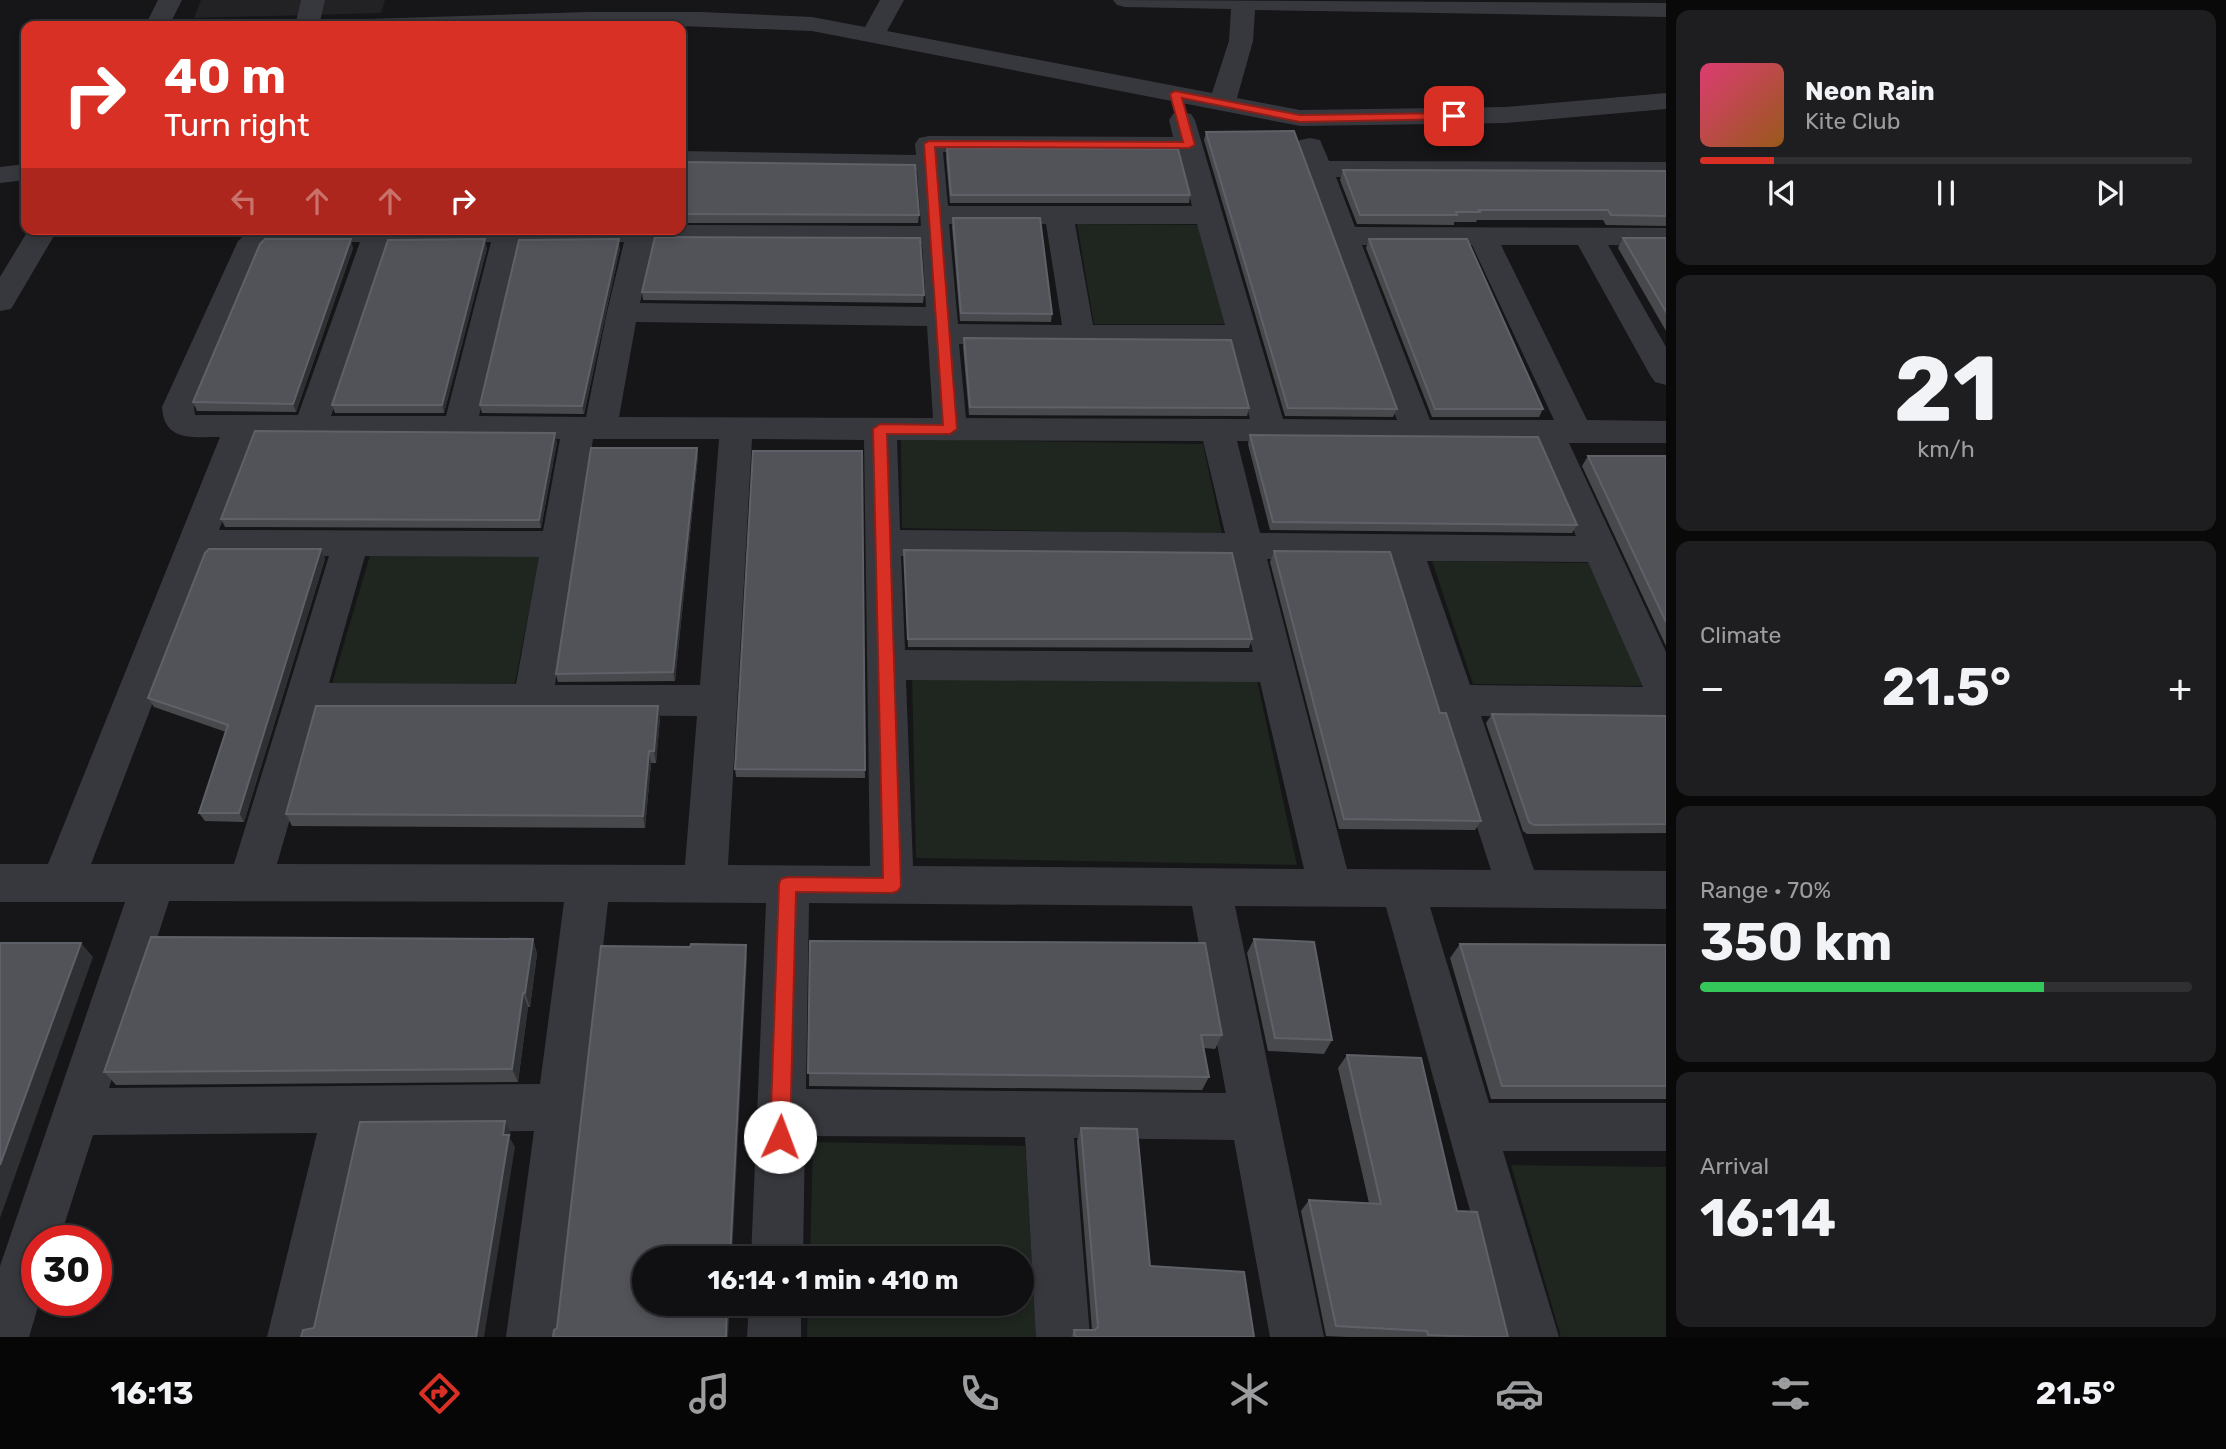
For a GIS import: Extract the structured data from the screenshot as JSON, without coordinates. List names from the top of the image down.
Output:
{
  "page": {
    "turn": ["40 m", "Turn right"],
    "song": ["Neon Rain", "Kite Club"],
    "tile": [
      ["21", "km/h"],
      "Climate",
      ["Range · 70%", "350 km"],
      ["Arrival", "16:14"]
    ],
    "heat": ["−", "21.5°", "+"],
    "limit": "30",
    "trip": "16:14 · 1 min · 410 m",
    "tabs": ["16:13", "21.5°"]
  }
}
